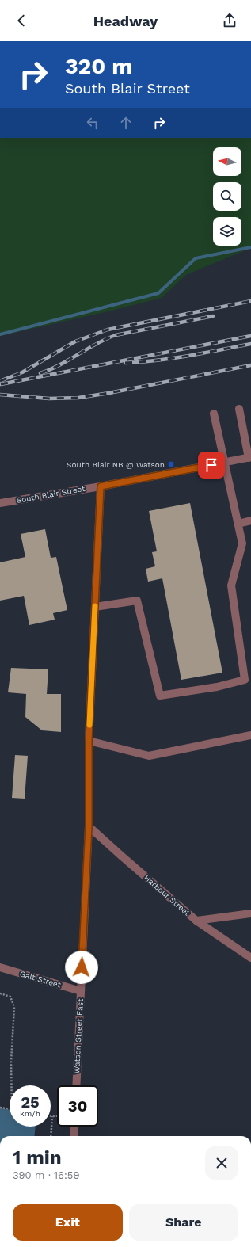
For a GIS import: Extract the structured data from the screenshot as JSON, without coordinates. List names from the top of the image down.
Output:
{
  "streets": {
    "street": [
      "South Blair Street",
      "Harbour Street",
      "Galt Street",
      "Watson Street East"
    ]
  },
  "crossings": [
    ["South Blair Street", "Watson Street East"],
    ["Harbour Street", "Watson Street East"],
    ["Galt Street", "Watson Street East"]
  ],
  "places": {
    "transit": ["South Blair NB @ Watson"]
  },
  "north": "left",
  "page": {
    "header": "Headway",
    "turn": ["320 m", "South Blair Street"],
    "speed": "25 km/h",
    "limit": "30",
    "heading": ["1 min", "390 m · 16:59"],
    "buttons": ["Exit", "Share"]
  }
}
